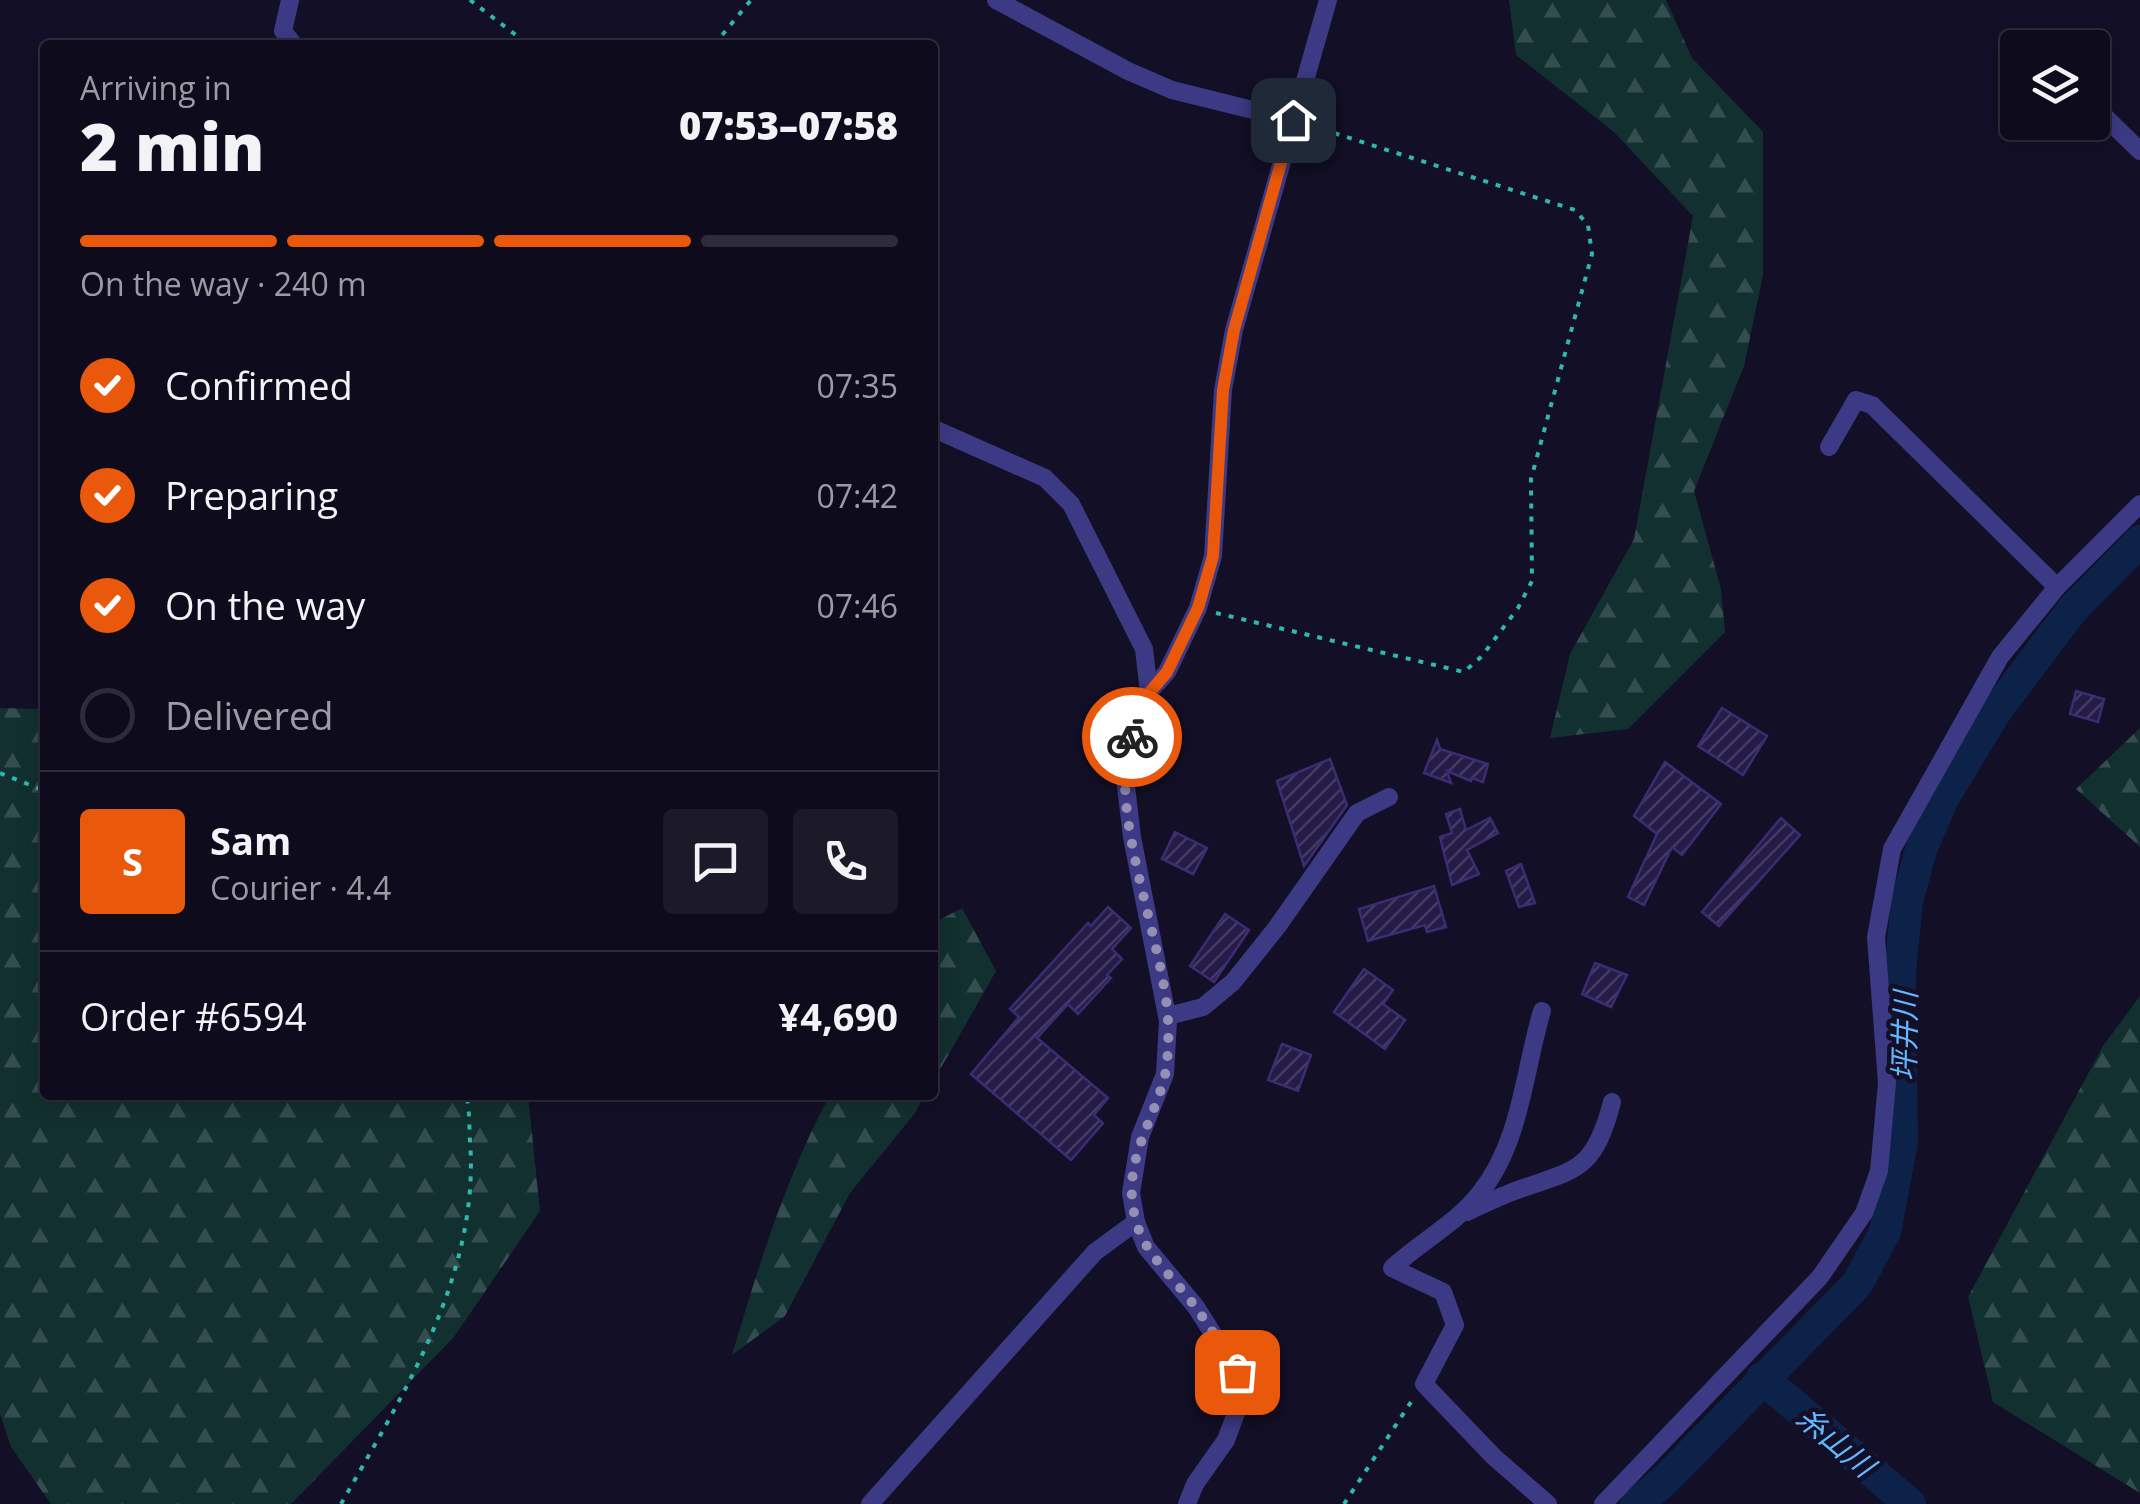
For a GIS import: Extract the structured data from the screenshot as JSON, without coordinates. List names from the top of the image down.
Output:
{
  "water": ["坪井川", "糸山川"],
  "page": {
    "heading": ["2 min", "Arriving in", "07:53–07:58"],
    "panel": [
      "Sam",
      "Courier · 4.4",
      "Order #6594",
      "¥4,690"
    ],
    "bar": "On the way · 240 m",
    "list": [
      ["Confirmed", "07:35"],
      ["Preparing", "07:42"],
      ["On the way", "07:46"],
      "Delivered"
    ],
    "round": "S"
  }
}
